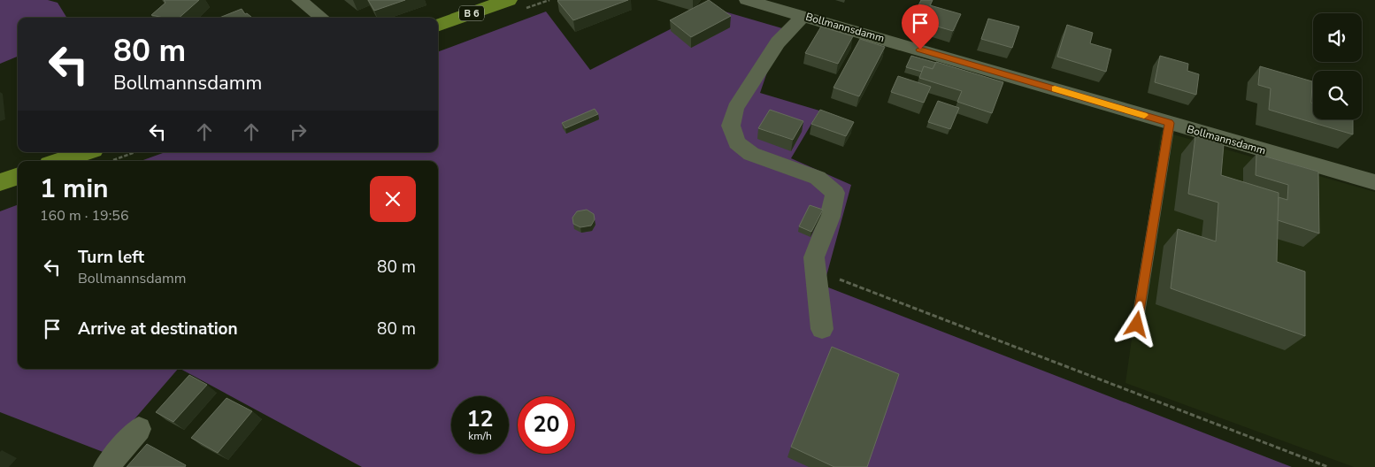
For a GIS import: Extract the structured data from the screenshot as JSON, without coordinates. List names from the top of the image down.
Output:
{
  "streets": {
    "main road": ["B 6"],
    "street": ["Bollmannsdamm"]
  },
  "page": {
    "turn": ["80 m", "Bollmannsdamm"],
    "heading": ["1 min", "160 m · 19:56"],
    "list": [
      {
        "name": "Turn left",
        "note": "Bollmannsdamm",
        "value": "80 m"
      },
      {
        "name": "Arrive at destination",
        "value": "80 m"
      }
    ],
    "speed": "12 km/h",
    "limit": "20"
  }
}
